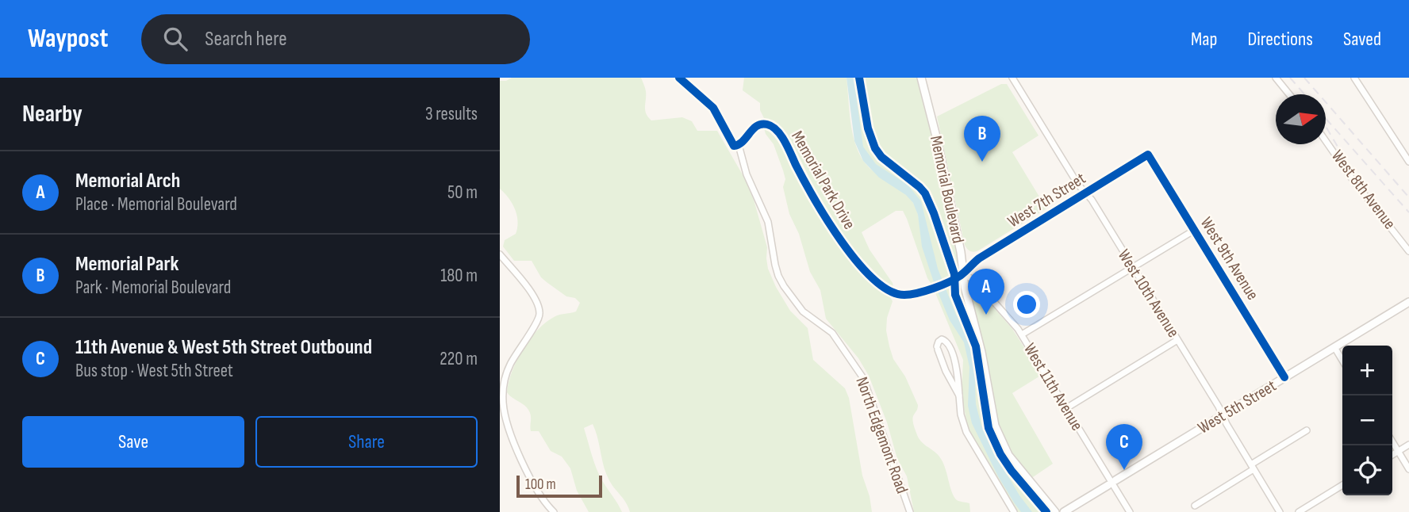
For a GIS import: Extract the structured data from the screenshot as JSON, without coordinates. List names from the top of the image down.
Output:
{
  "streets": {
    "street": [
      "Memorial Park Drive",
      "Memorial Boulevard",
      "West 8th Avenue",
      "West 7th Street",
      "West 9th Avenue",
      "West 10th Avenue",
      "West 11th Avenue",
      "West 5th Street",
      "North Edgemont Road"
    ]
  },
  "crossings": [
    ["Memorial Park Drive", "Memorial Boulevard"],
    ["Memorial Park Drive", "West 7th Street"],
    ["Memorial Park Drive", "West 11th Avenue"],
    ["Memorial Park Drive", "North Edgemont Road"],
    ["Memorial Boulevard", "West 7th Street"],
    ["Memorial Boulevard", "West 11th Avenue"],
    ["West 7th Street", "West 9th Avenue"],
    ["West 7th Street", "West 10th Avenue"],
    ["West 7th Street", "West 11th Avenue"],
    ["West 9th Avenue", "West 5th Street"],
    ["West 10th Avenue", "West 5th Street"],
    ["West 11th Avenue", "West 5th Street"]
  ],
  "scale_bar": "100 m",
  "north": "right",
  "page": {
    "header": "Waypost",
    "search": "Search here",
    "nav": ["Map", "Directions", "Saved"],
    "heading": ["Nearby", "3 results"],
    "pins": ["B", "A", "C"],
    "list": [
      {
        "mark": "A",
        "name": "Memorial Arch",
        "note": "Place · Memorial Boulevard",
        "value": "50 m"
      },
      {
        "mark": "B",
        "name": "Memorial Park",
        "note": "Park · Memorial Boulevard",
        "value": "180 m"
      },
      {
        "mark": "C",
        "name": "11th Avenue & West 5th Street Outbound",
        "note": "Bus stop · West 5th Street",
        "value": "220 m"
      }
    ],
    "map_buttons": ["+", "−"],
    "buttons": ["Save", "Share"],
    "scale": "100 m"
  }
}
